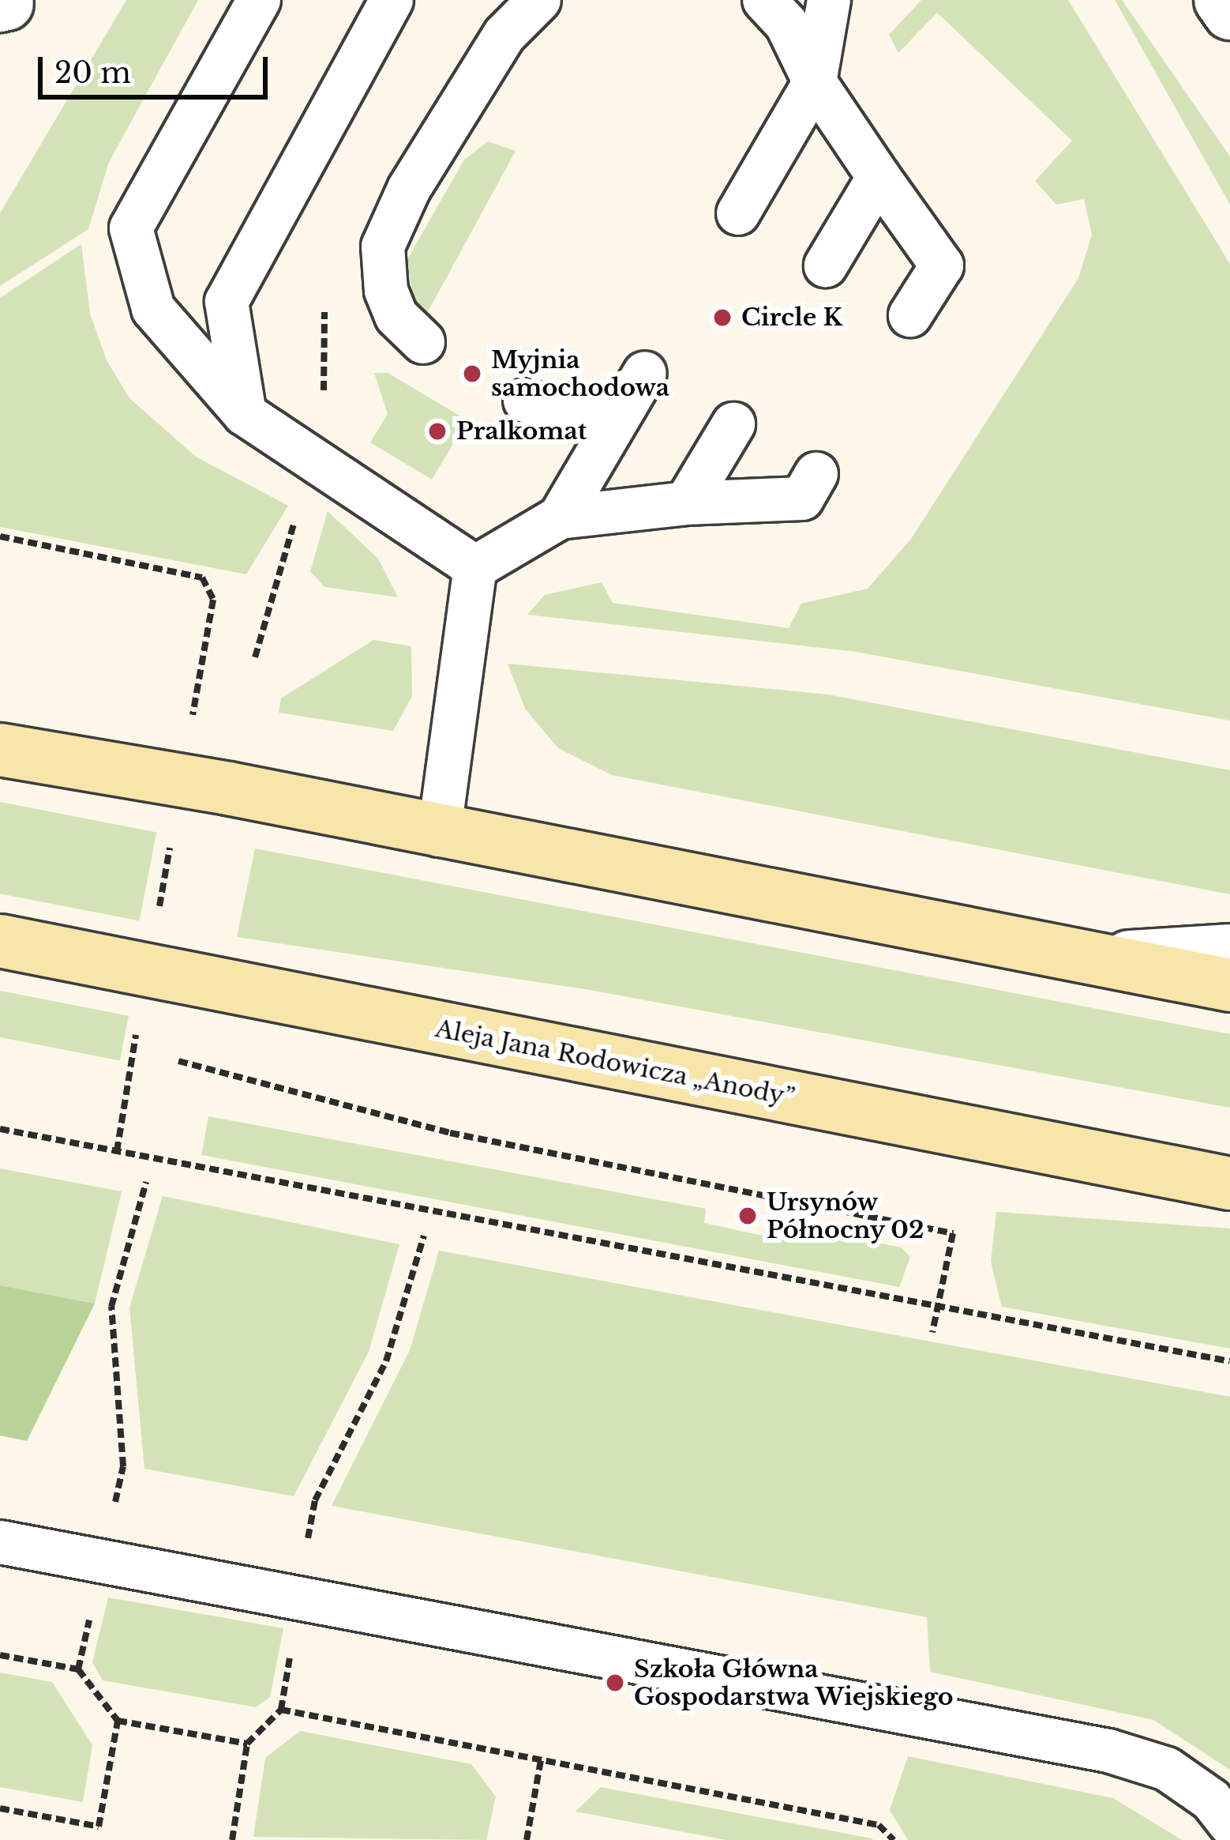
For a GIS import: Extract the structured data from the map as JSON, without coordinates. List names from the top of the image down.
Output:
{
  "streets": {
    "main road": ["Aleja Jana Rodowicza „Anody”"]
  },
  "places": [
    "Circle K",
    "Myjnia samochodowa",
    "Pralkomat",
    "Ursynów Północny 02",
    "Szkoła Główna Gospodarstwa Wiejskiego"
  ],
  "scale_bar": "20 m"
}
